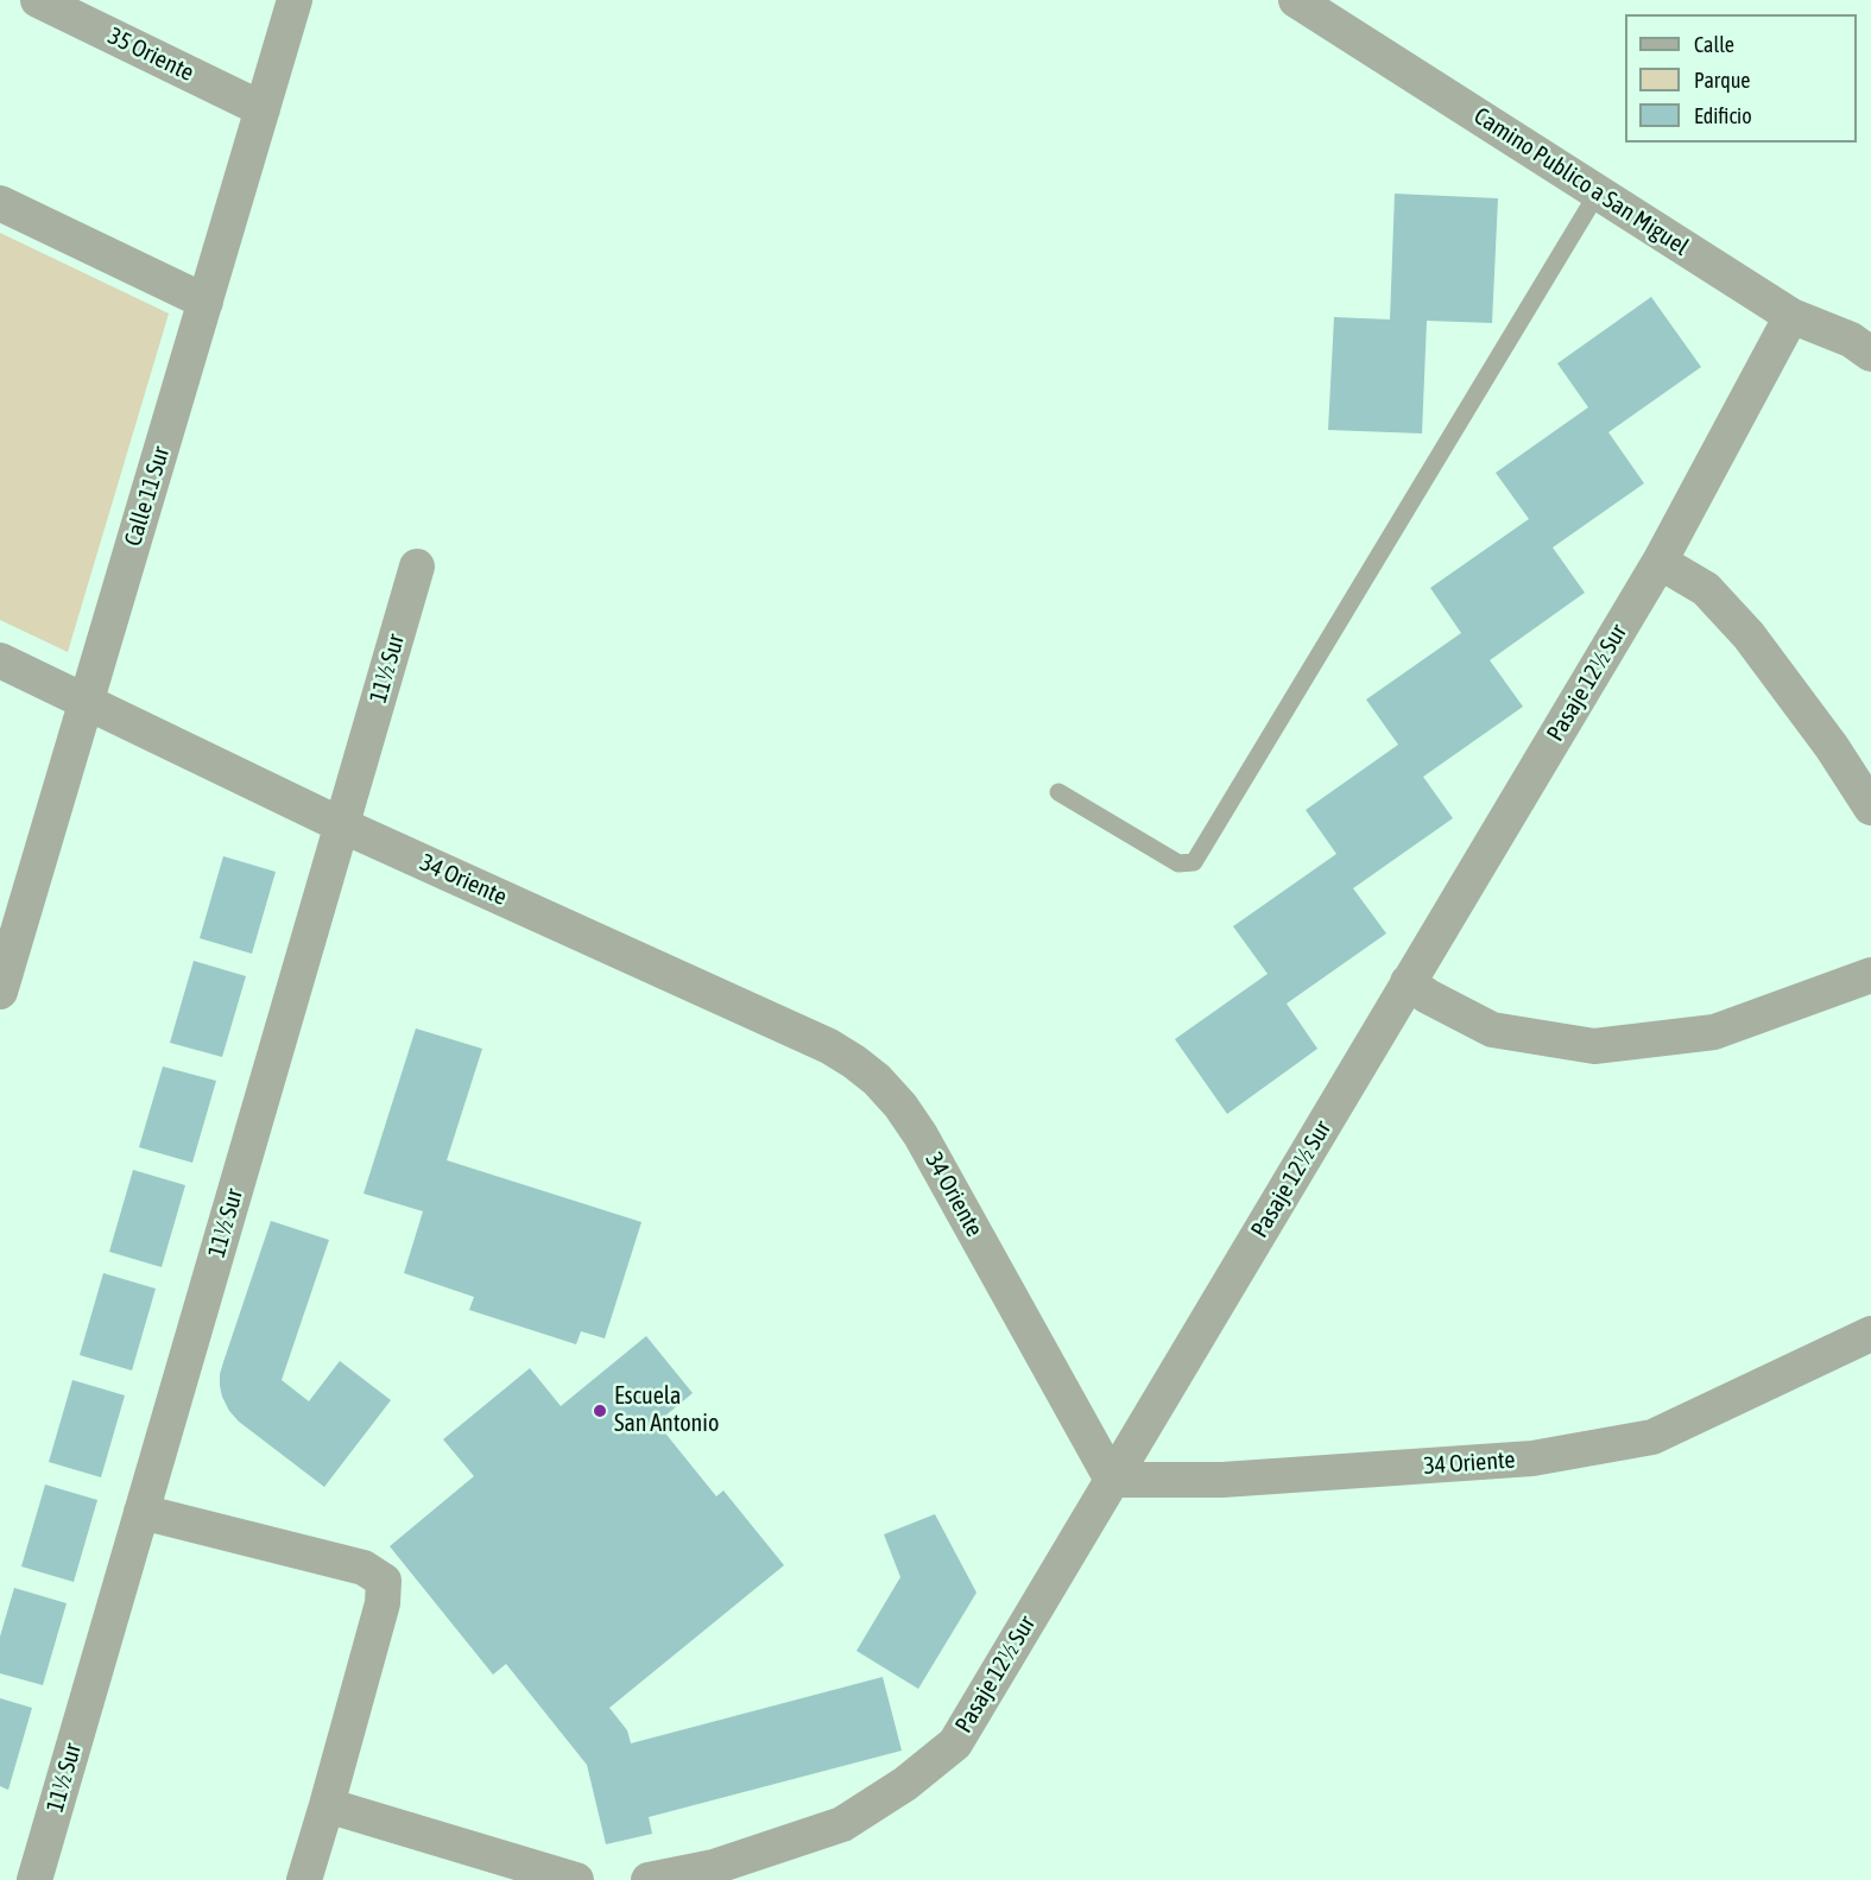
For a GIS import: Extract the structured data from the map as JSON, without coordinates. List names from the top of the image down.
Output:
{
  "streets": {
    "street": [
      "35 Oriente",
      "Camino Publico a San Miguel",
      "Calle 11 Sur",
      "11½ Sur",
      "Pasaje 12½ Sur",
      "34 Oriente"
    ]
  },
  "crossings": [
    ["35 Oriente", "Calle 11 Sur"],
    ["Camino Publico a San Miguel", "Pasaje 12½ Sur"],
    ["Calle 11 Sur", "34 Oriente"],
    ["11½ Sur", "34 Oriente"],
    ["Pasaje 12½ Sur", "34 Oriente"]
  ],
  "places": ["Escuela San Antonio"],
  "legend": ["Calle", "Parque", "Edificio"]
}
